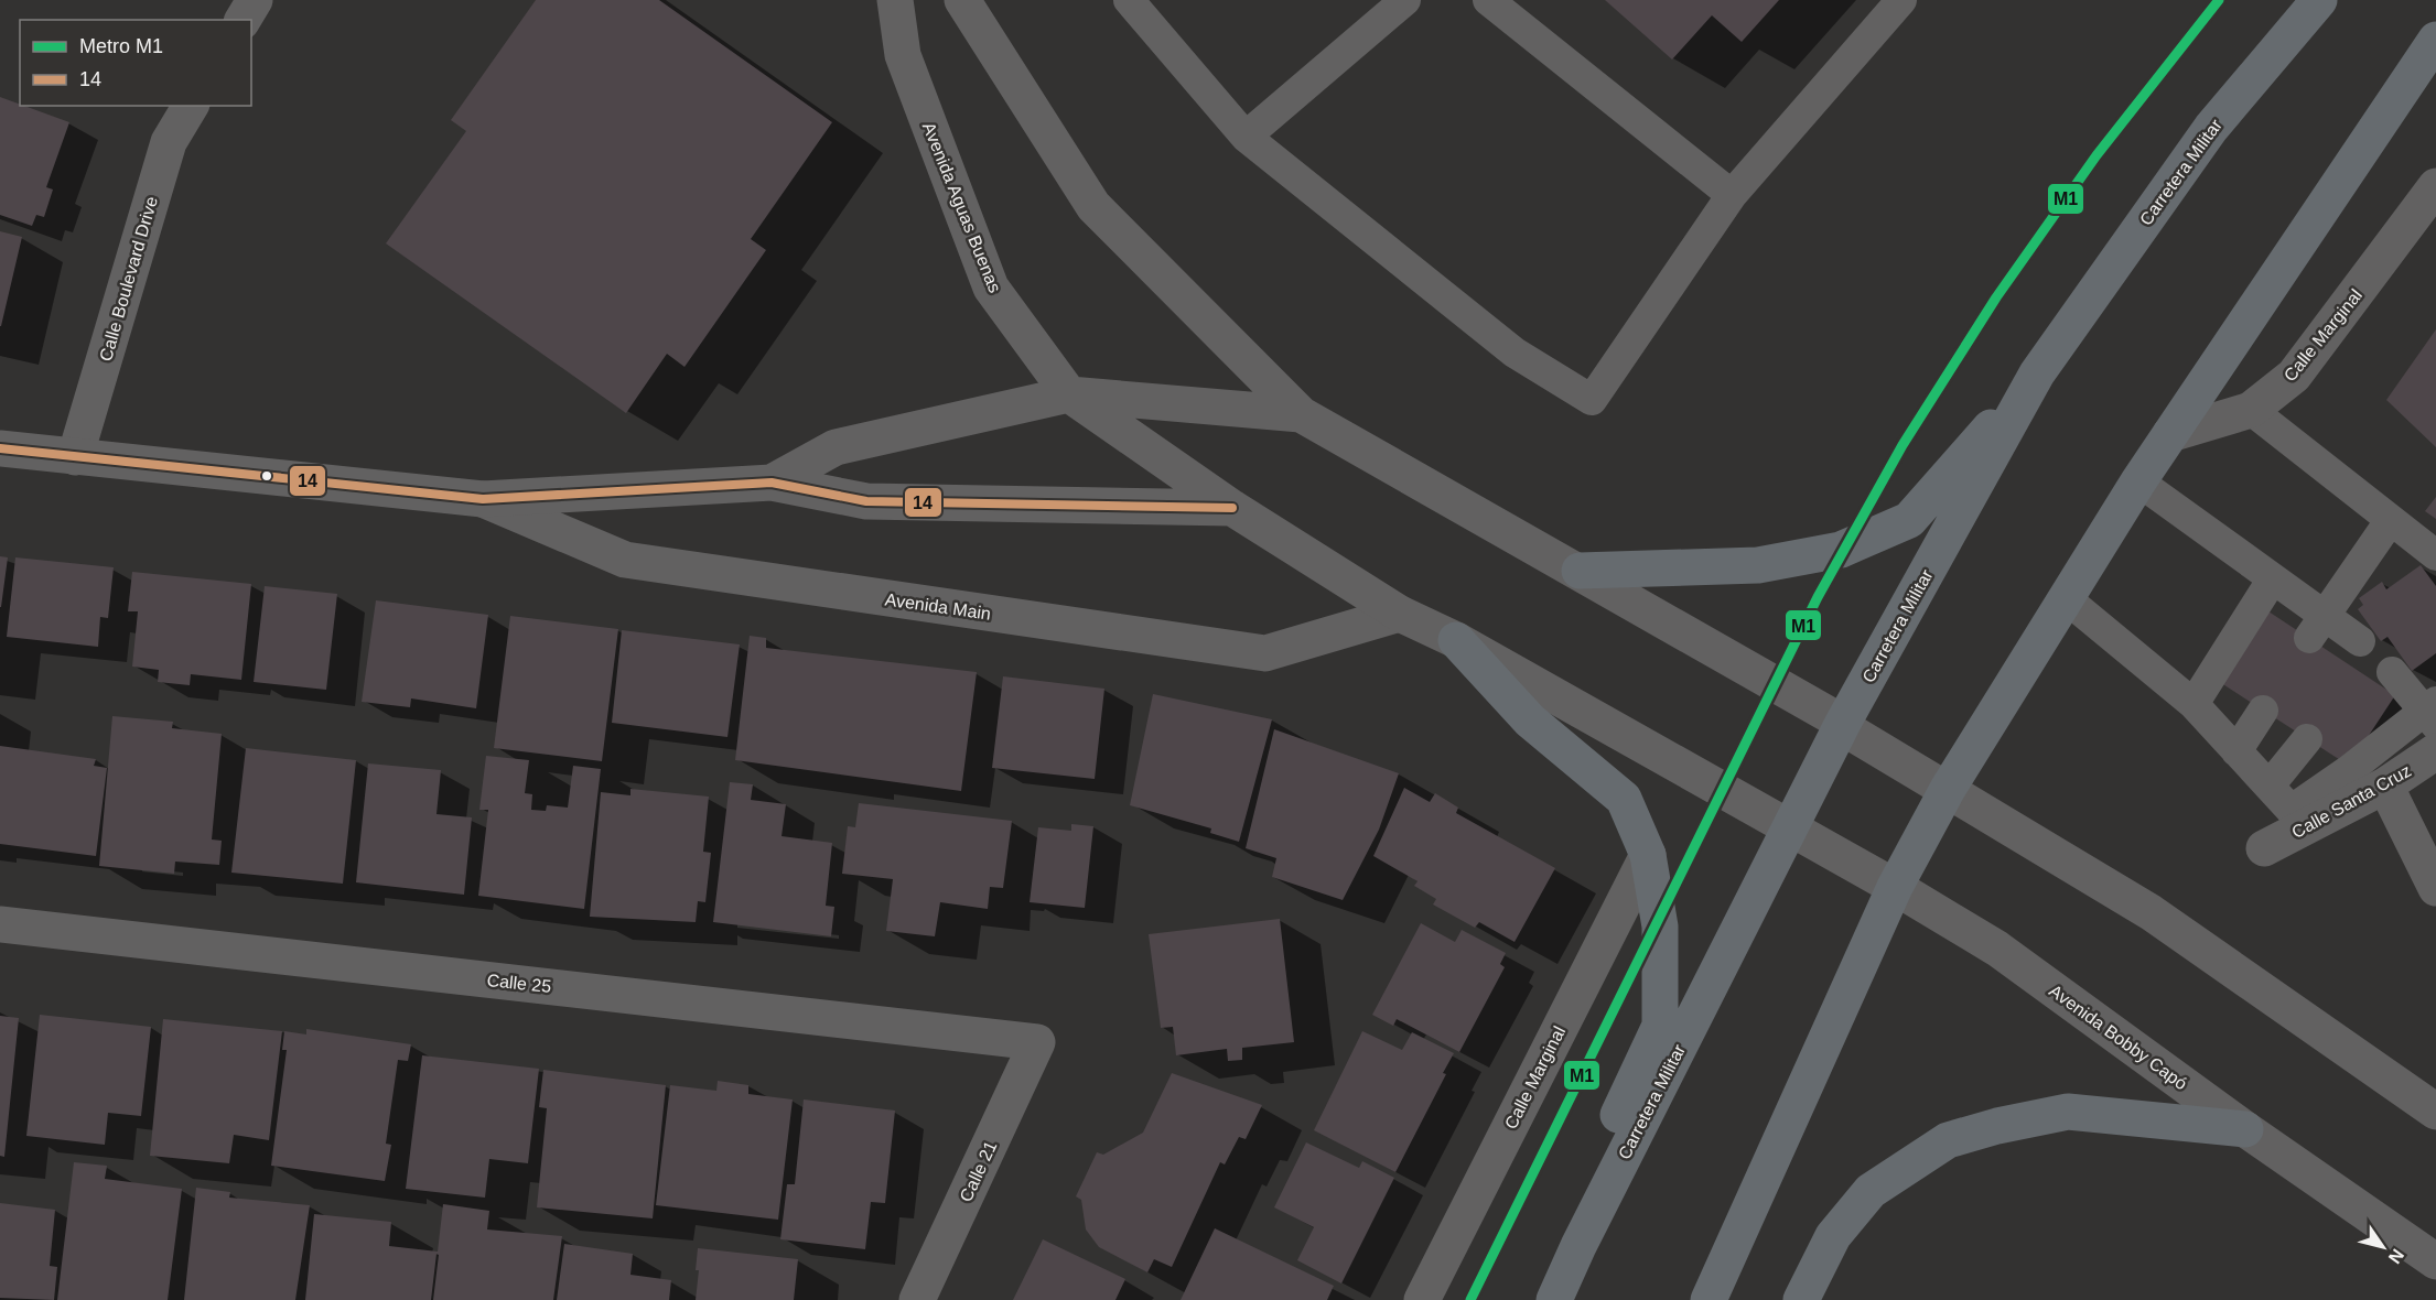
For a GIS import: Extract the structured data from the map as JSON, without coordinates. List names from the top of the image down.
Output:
{
  "streets": {
    "main road": ["Carretera Militar"],
    "street": [
      "Avenida Aguas Buenas",
      "Calle Boulevard Drive",
      "Calle Marginal",
      "Avenida Main",
      "Calle Santa Cruz",
      "Calle 25",
      "Avenida Bobby Capó",
      "Calle 21"
    ]
  },
  "crossings": [
    ["Carretera Militar", "Avenida Bobby Capó"],
    ["Avenida Aguas Buenas", "Avenida Main"],
    ["Avenida Aguas Buenas", "Avenida Bobby Capó"],
    ["Calle Boulevard Drive", "Avenida Main"],
    ["Calle 25", "Calle 21"]
  ],
  "lines": ["metro line M1", "transit line 14"],
  "legend": ["Metro M1", "14"],
  "north": "bottom right"
}
